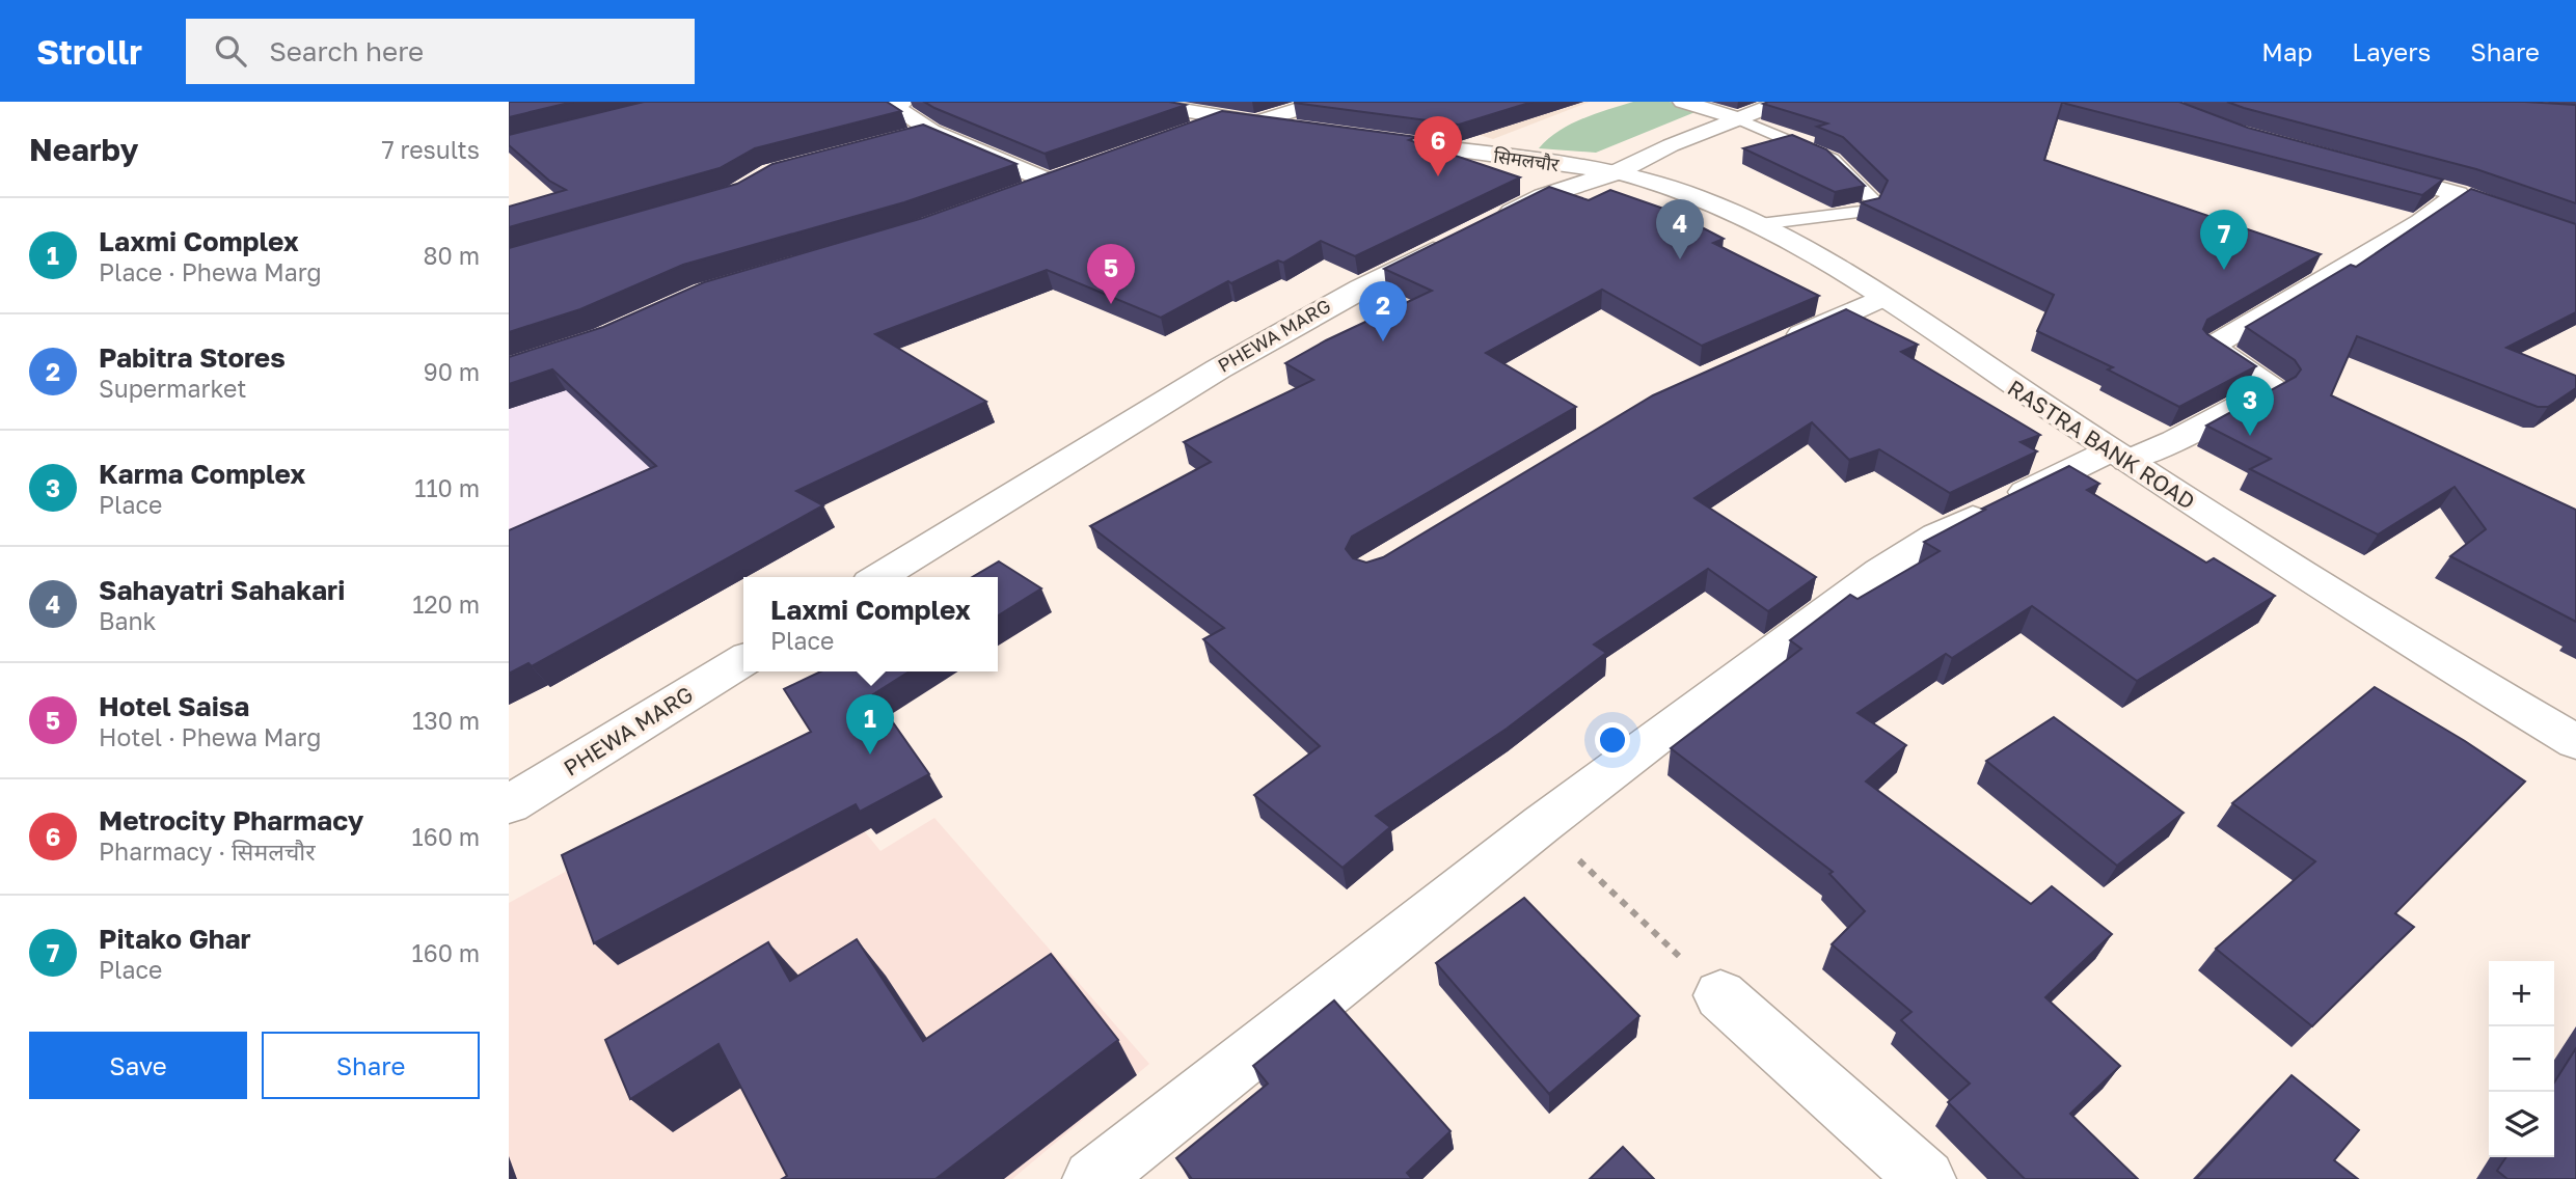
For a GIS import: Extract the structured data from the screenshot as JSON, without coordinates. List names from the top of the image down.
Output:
{
  "streets": {
    "main road": ["सिमलचौर", "PHEWA MARG", "RASTRA BANK ROAD"]
  },
  "crossings": [
    ["सिमलचौर", "PHEWA MARG"],
    ["सिमलचौर", "RASTRA BANK ROAD"],
    ["PHEWA MARG", "RASTRA BANK ROAD"]
  ],
  "page": {
    "header": "Strollr",
    "search": "Search here",
    "nav": ["Map", "Layers", "Share"],
    "heading": ["Nearby", "7 results"],
    "pins": [
      "6",
      "4",
      "7",
      "5",
      "2",
      "3",
      "1"
    ],
    "list": [
      {
        "mark": "1",
        "name": "Laxmi Complex",
        "note": "Place · Phewa Marg",
        "value": "80 m"
      },
      {
        "mark": "2",
        "name": "Pabitra Stores",
        "note": "Supermarket",
        "value": "90 m"
      },
      {
        "mark": "3",
        "name": "Karma Complex",
        "note": "Place",
        "value": "110 m"
      },
      {
        "mark": "4",
        "name": "Sahayatri Sahakari",
        "note": "Bank",
        "value": "120 m"
      },
      {
        "mark": "5",
        "name": "Hotel Saisa",
        "note": "Hotel · Phewa Marg",
        "value": "130 m"
      },
      {
        "mark": "6",
        "name": "Metrocity Pharmacy",
        "note": "Pharmacy · सिमलचौर",
        "value": "160 m"
      },
      {
        "mark": "7",
        "name": "Pitako Ghar",
        "note": "Place",
        "value": "160 m"
      }
    ],
    "popup": ["Laxmi Complex", "Place"],
    "map_buttons": ["+", "−"],
    "buttons": ["Save", "Share"]
  }
}
